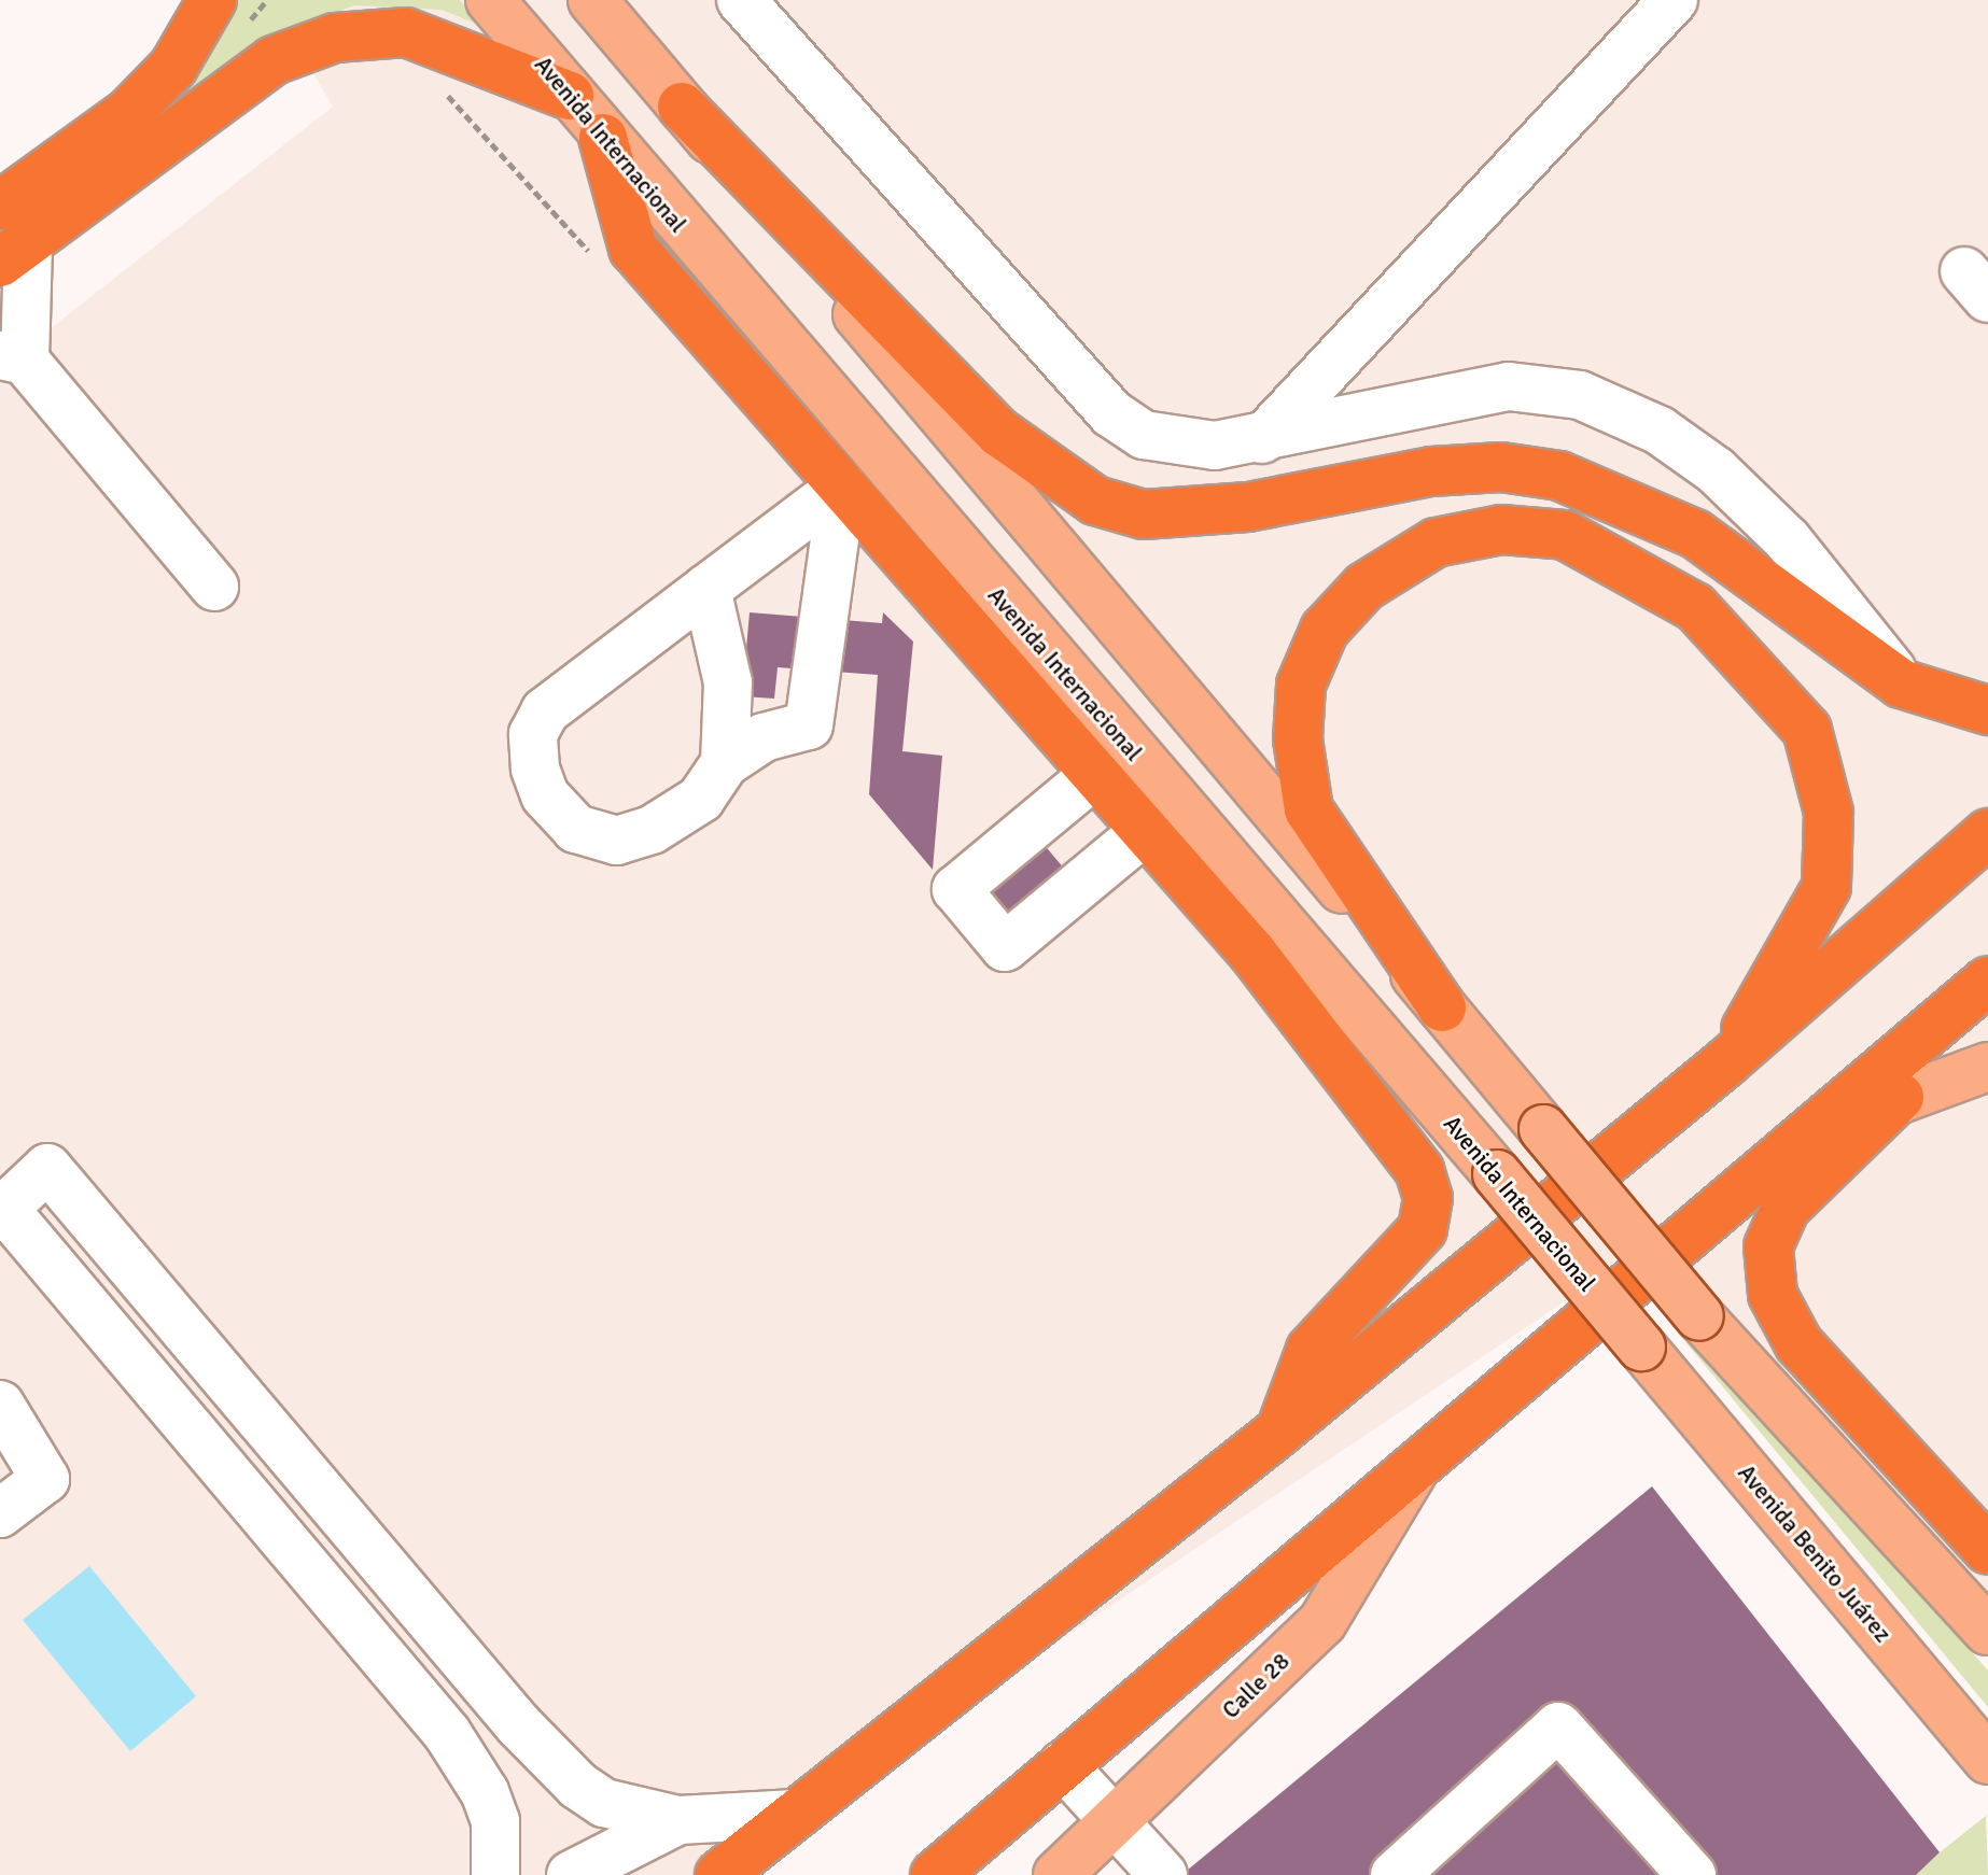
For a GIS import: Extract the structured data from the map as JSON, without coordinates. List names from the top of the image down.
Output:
{
  "streets": {
    "main road": ["Avenida Internacional", "Avenida Benito Juárez", "Calle 28"]
  },
  "crossings": [
    ["Avenida Internacional", "Avenida Benito Juárez"]
  ]
}
